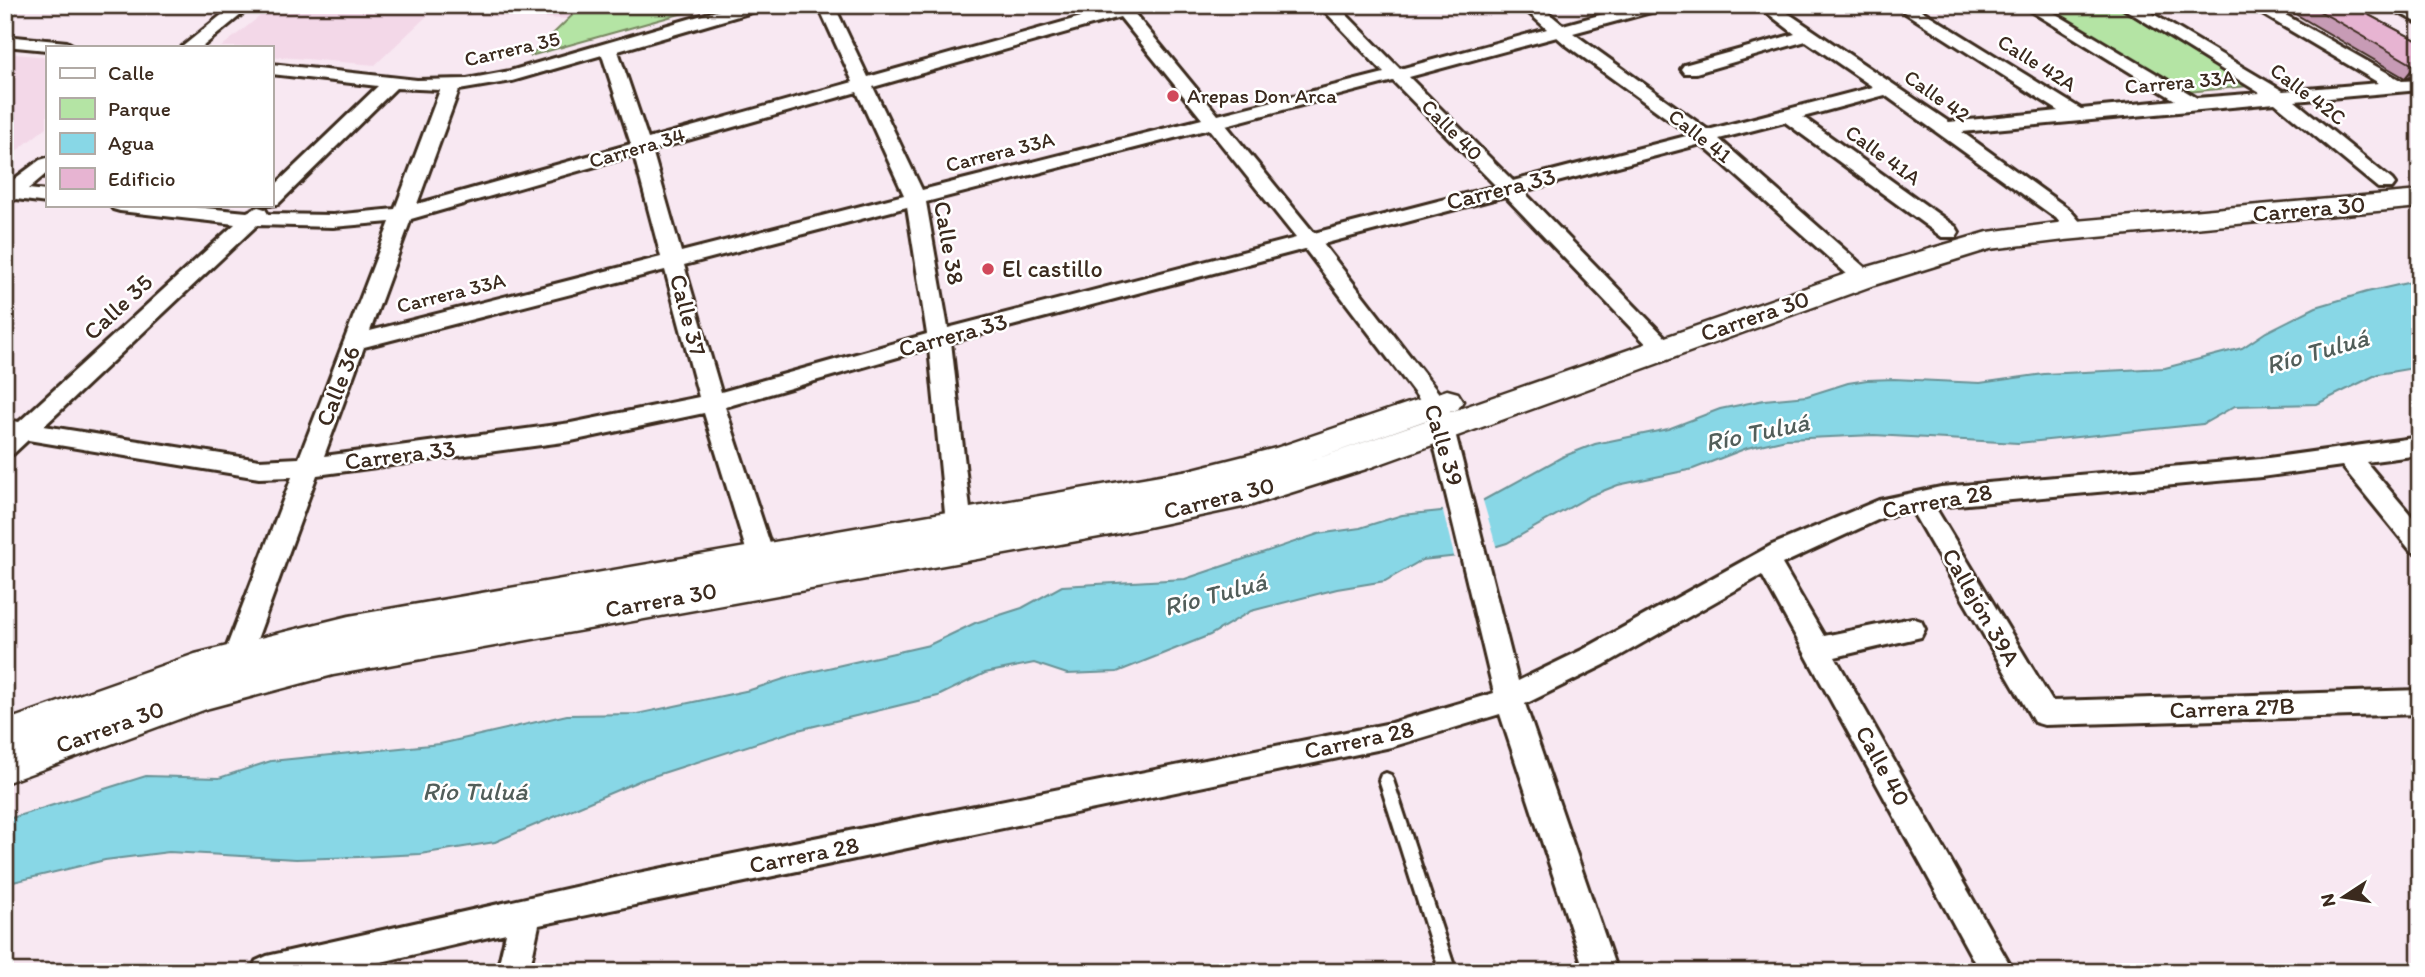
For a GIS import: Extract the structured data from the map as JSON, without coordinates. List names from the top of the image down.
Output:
{
  "streets": {
    "main road": ["Carrera 30"],
    "street": [
      "Carrera 35",
      "Calle 42A",
      "Carrera 33A",
      "Calle 42C",
      "Calle 42",
      "Calle 40",
      "Calle 41",
      "Carrera 34",
      "Calle 41A",
      "Carrera 33",
      "Calle 38",
      "Calle 35",
      "Calle 37",
      "Calle 36",
      "Calle 39",
      "Carrera 28",
      "Callejón 39A",
      "Carrera 27B"
    ]
  },
  "crossings": [
    ["Carrera 35", "Calle 37"],
    ["Carrera 35", "Calle 36"],
    ["Calle 42A", "Carrera 33A"],
    ["Carrera 33A", "Calle 42C"],
    ["Carrera 33A", "Calle 42"],
    ["Carrera 33A", "Calle 40"],
    ["Carrera 33A", "Calle 41"],
    ["Carrera 33A", "Calle 38"],
    ["Carrera 33A", "Calle 37"],
    ["Carrera 33A", "Calle 36"],
    ["Carrera 33A", "Calle 39"],
    ["Calle 42C", "Carrera 30"],
    ["Calle 42", "Carrera 33"],
    ["Calle 42", "Carrera 30"],
    ["Calle 40", "Carrera 33"],
    ["Calle 40", "Carrera 30"],
    ["Calle 40", "Carrera 28"],
    ["Calle 41", "Carrera 33"],
    ["Calle 41", "Carrera 30"],
    ["Carrera 34", "Calle 38"],
    ["Carrera 34", "Calle 35"],
    ["Carrera 34", "Calle 37"],
    ["Carrera 34", "Calle 36"],
    ["Carrera 34", "Calle 39"],
    ["Calle 41A", "Carrera 33"],
    ["Calle 41A", "Carrera 30"],
    ["Carrera 33", "Calle 38"],
    ["Carrera 33", "Calle 35"],
    ["Carrera 33", "Calle 37"],
    ["Carrera 33", "Calle 36"],
    ["Carrera 33", "Calle 39"],
    ["Carrera 30", "Calle 38"],
    ["Carrera 30", "Calle 37"],
    ["Carrera 30", "Calle 36"],
    ["Carrera 30", "Calle 39"],
    ["Calle 39", "Carrera 28"],
    ["Carrera 28", "Callejón 39A"],
    ["Callejón 39A", "Carrera 27B"]
  ],
  "water": ["Río Tuluá"],
  "places": ["Arepas Don Arca", "El castillo"],
  "legend": [
    "Calle",
    "Parque",
    "Agua",
    "Edificio"
  ],
  "north": "left"
}
